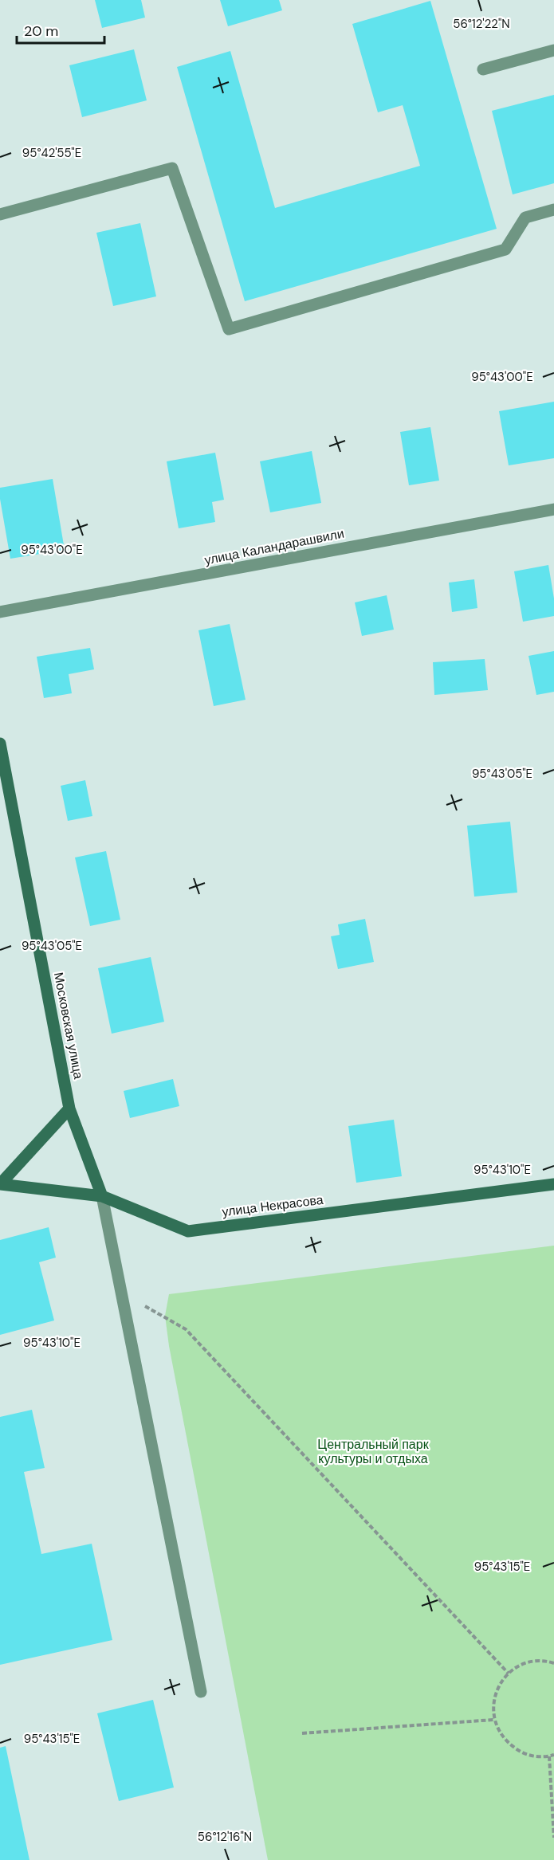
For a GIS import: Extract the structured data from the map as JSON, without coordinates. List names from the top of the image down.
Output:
{
  "streets": {
    "street": ["улица Каландарашвили", "Московская улица", "улица Некрасова"]
  },
  "crossings": [
    ["Московская улица", "улица Некрасова"]
  ],
  "parks": ["Центральный парк культуры и отдыха"],
  "scale_bar": "20 m",
  "coordinates": [
    "56°12'22\"N",
    "95°42'55\"E",
    "95°43'00\"E",
    "95°43'05\"E",
    "95°43'10\"E",
    "95°43'15\"E",
    "56°12'16\"N"
  ]
}
